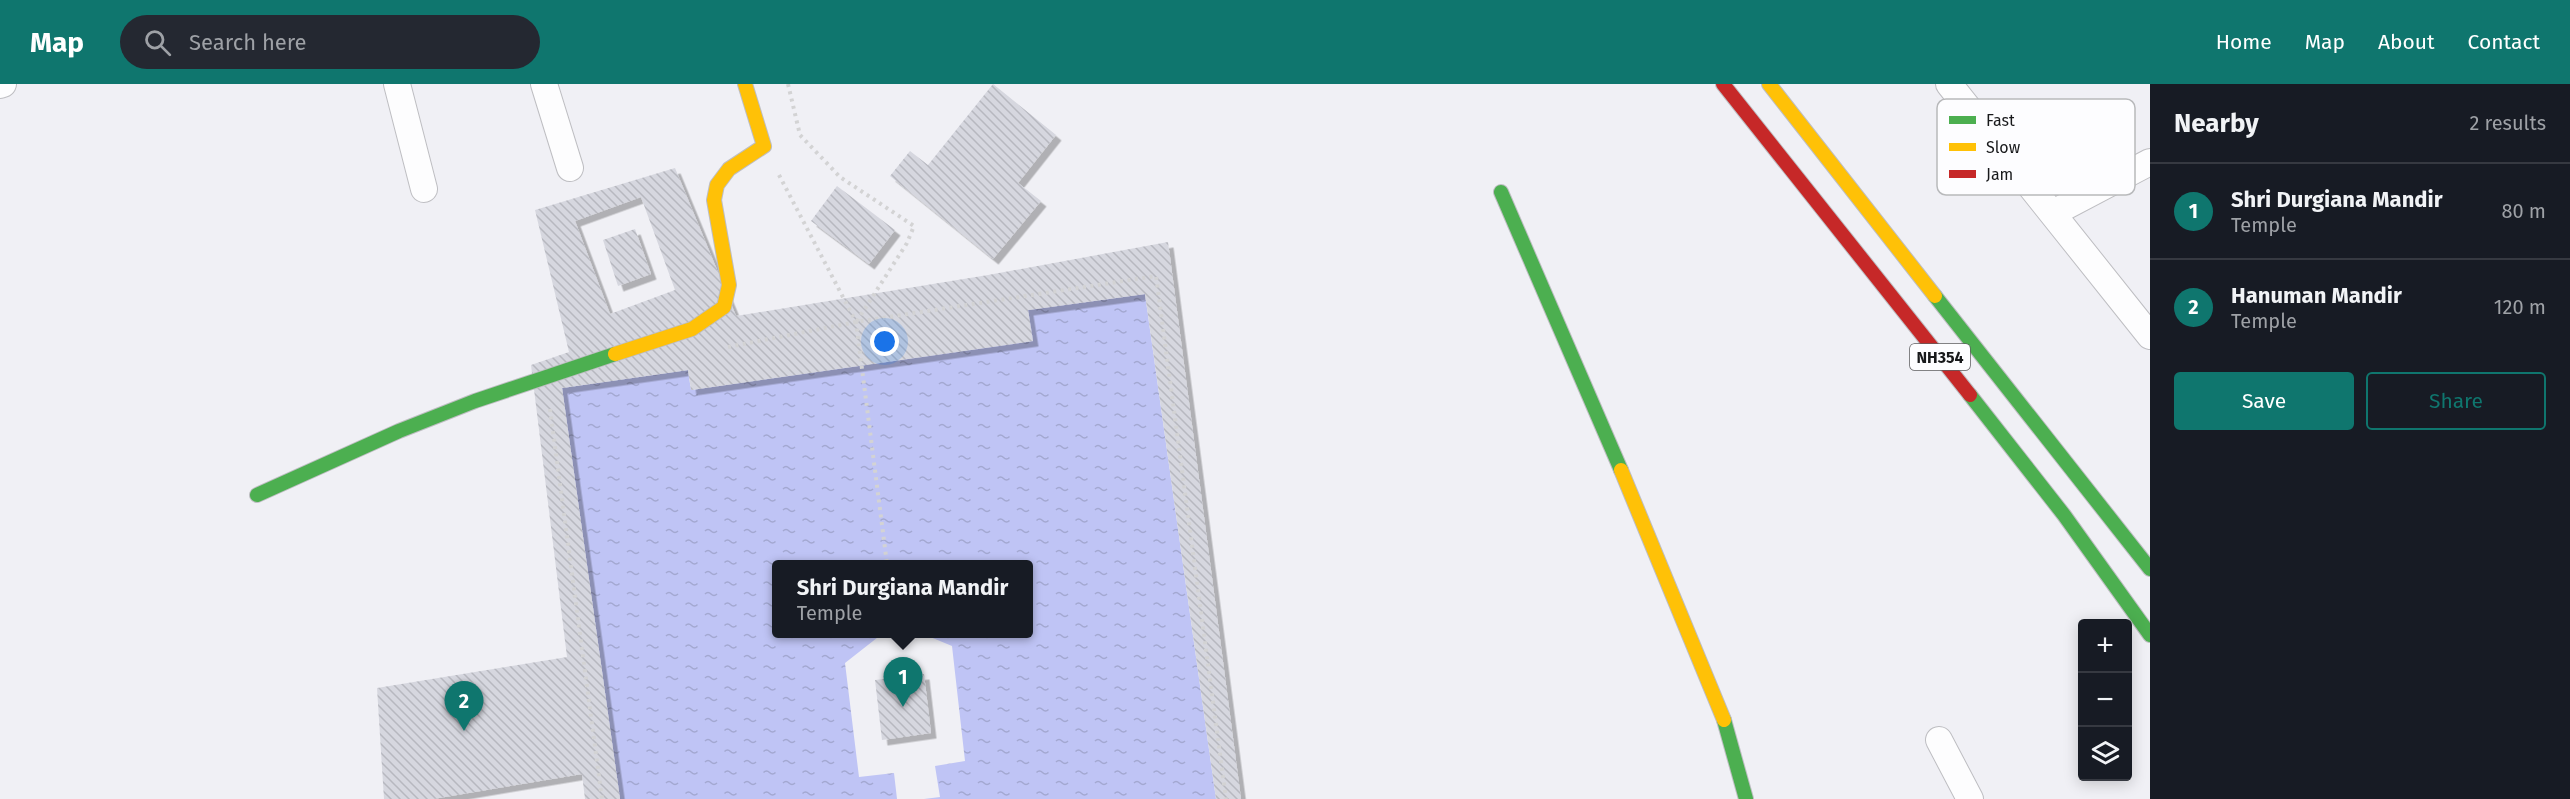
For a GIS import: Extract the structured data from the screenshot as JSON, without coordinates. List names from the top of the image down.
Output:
{
  "streets": {
    "main road": ["NH354"]
  },
  "legend": ["Fast", "Slow", "Jam"],
  "page": {
    "header": "Map",
    "search": "Search here",
    "nav": [
      "Home",
      "Map",
      "About",
      "Contact"
    ],
    "heading": ["Nearby", "2 results"],
    "list": [
      {
        "mark": "1",
        "name": "Shri Durgiana Mandir",
        "note": "Temple",
        "value": "80 m"
      },
      {
        "mark": "2",
        "name": "Hanuman Mandir",
        "note": "Temple",
        "value": "120 m"
      }
    ],
    "buttons": ["Save", "Share"],
    "popup": ["Shri Durgiana Mandir", "Temple"],
    "map_buttons": ["+", "−"],
    "pins": ["1", "2"]
  }
}
